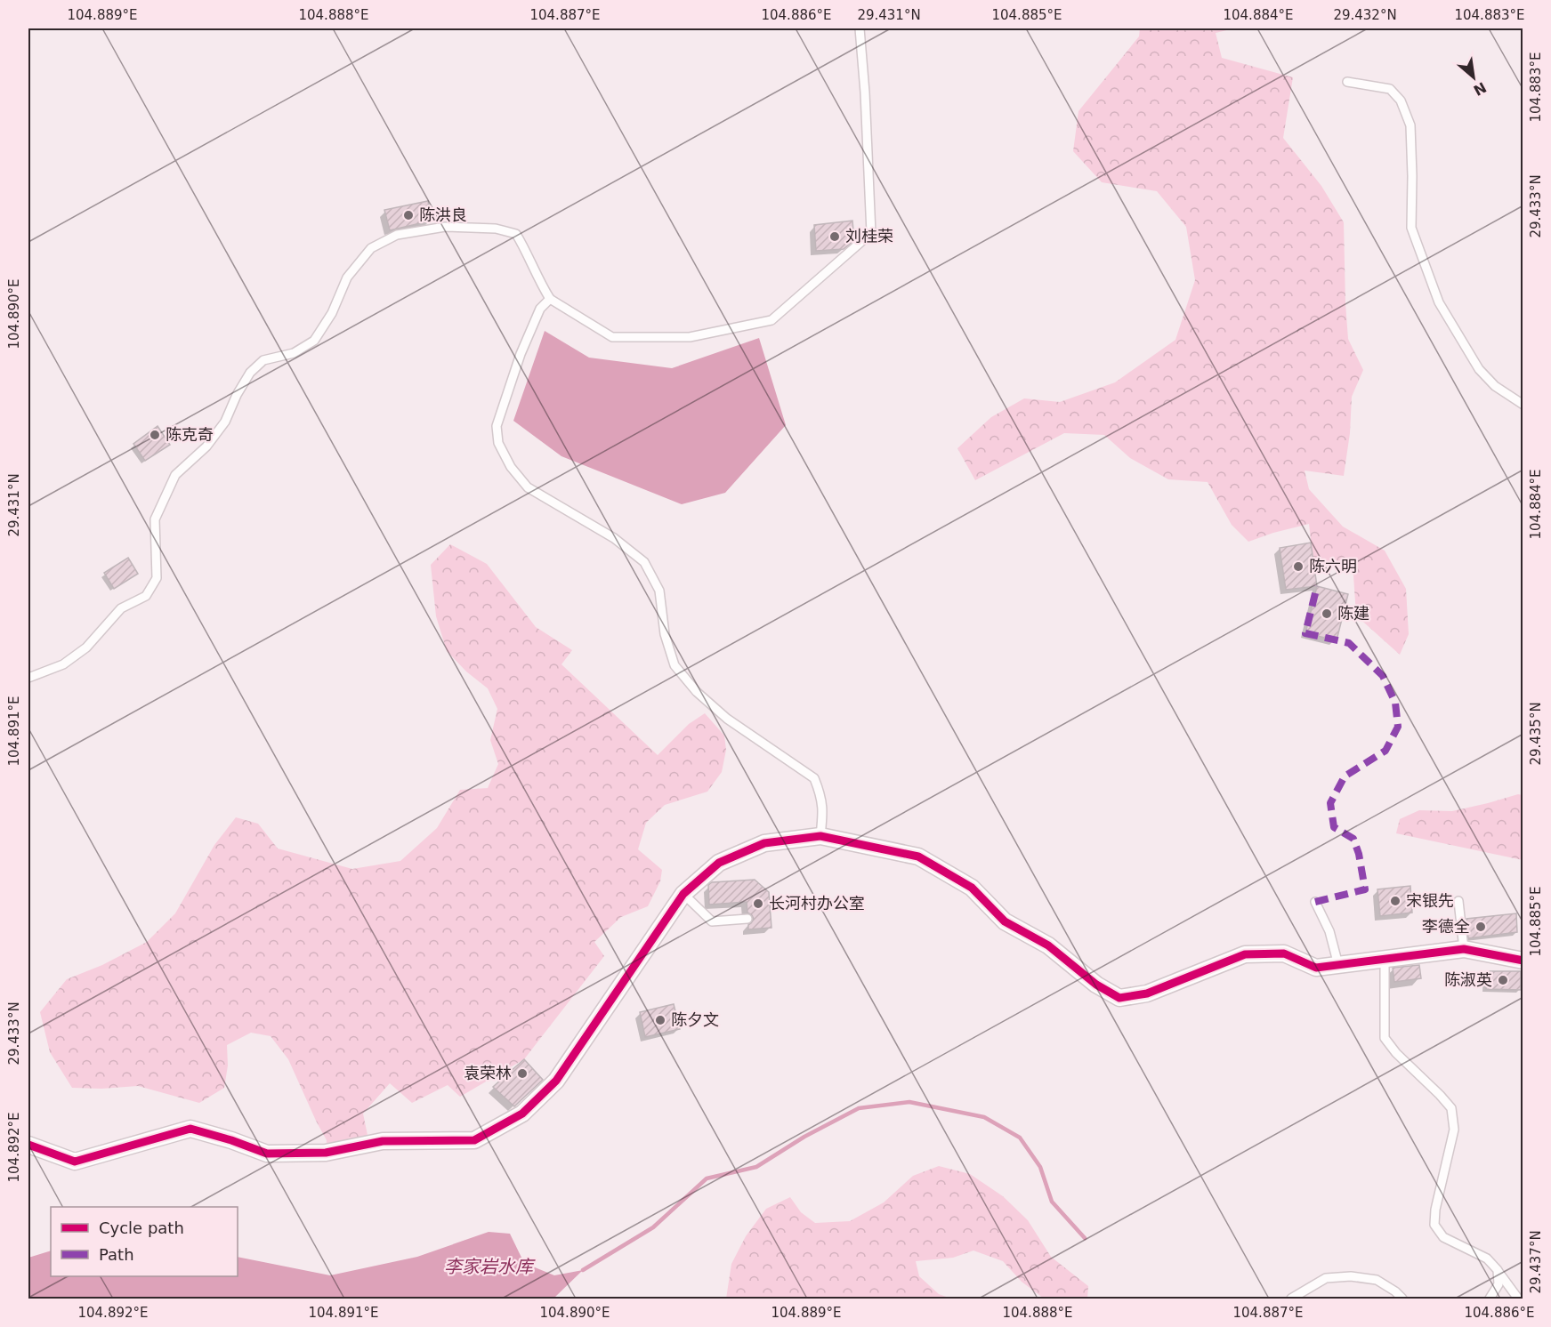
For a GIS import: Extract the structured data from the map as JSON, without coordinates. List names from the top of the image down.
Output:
{
  "water": ["李家岩水库"],
  "places": [
    "陈洪良",
    "刘桂荣",
    "陈克奇",
    "陈六明",
    "陈建",
    "宋银先",
    "长河村办公室",
    "李德全",
    "陈淑英",
    "陈夕文",
    "袁荣林"
  ],
  "legend": ["Cycle path", "Path"],
  "north": "bottom right",
  "coordinates": [
    "104.889°E",
    "104.888°E",
    "104.887°E",
    "104.886°E",
    "29.431°N",
    "104.885°E",
    "104.884°E",
    "29.432°N",
    "104.883°E",
    "29.433°N",
    "104.890°E",
    "104.891°E",
    "29.435°N",
    "104.892°E",
    "29.437°N"
  ]
}
